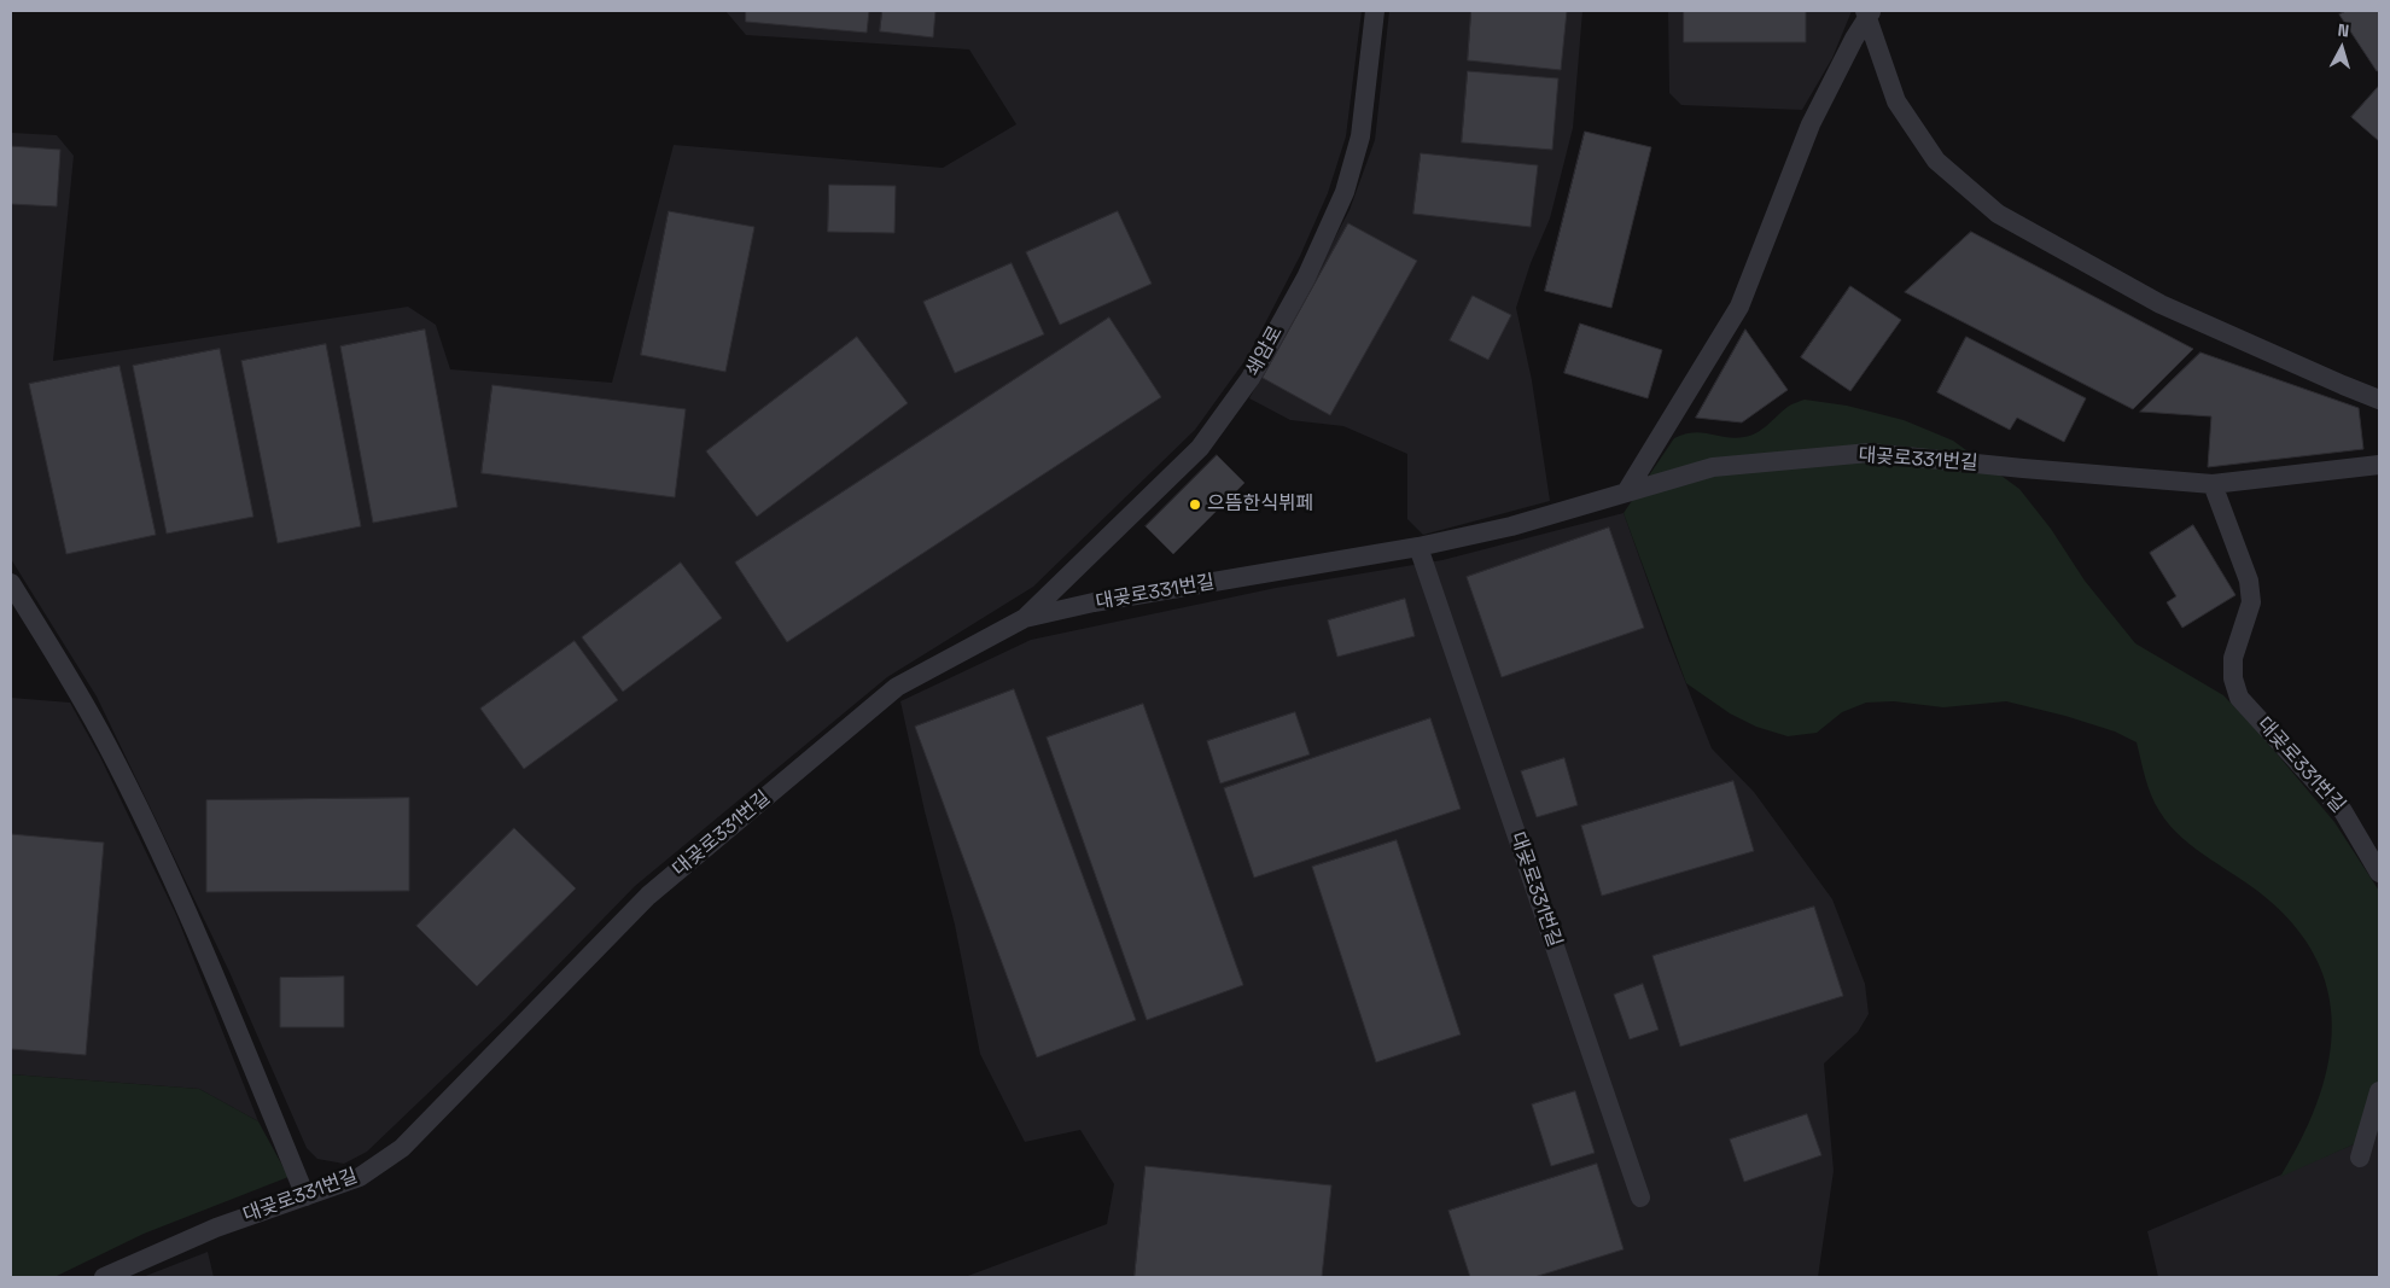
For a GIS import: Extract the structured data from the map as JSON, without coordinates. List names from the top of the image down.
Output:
{
  "streets": {
    "lane": ["쇄암로", "대곶로331번길"]
  },
  "crossings": [
    ["쇄암로", "대곶로331번길"]
  ],
  "places": ["으뜸한식뷔페"],
  "north": "top"
}
